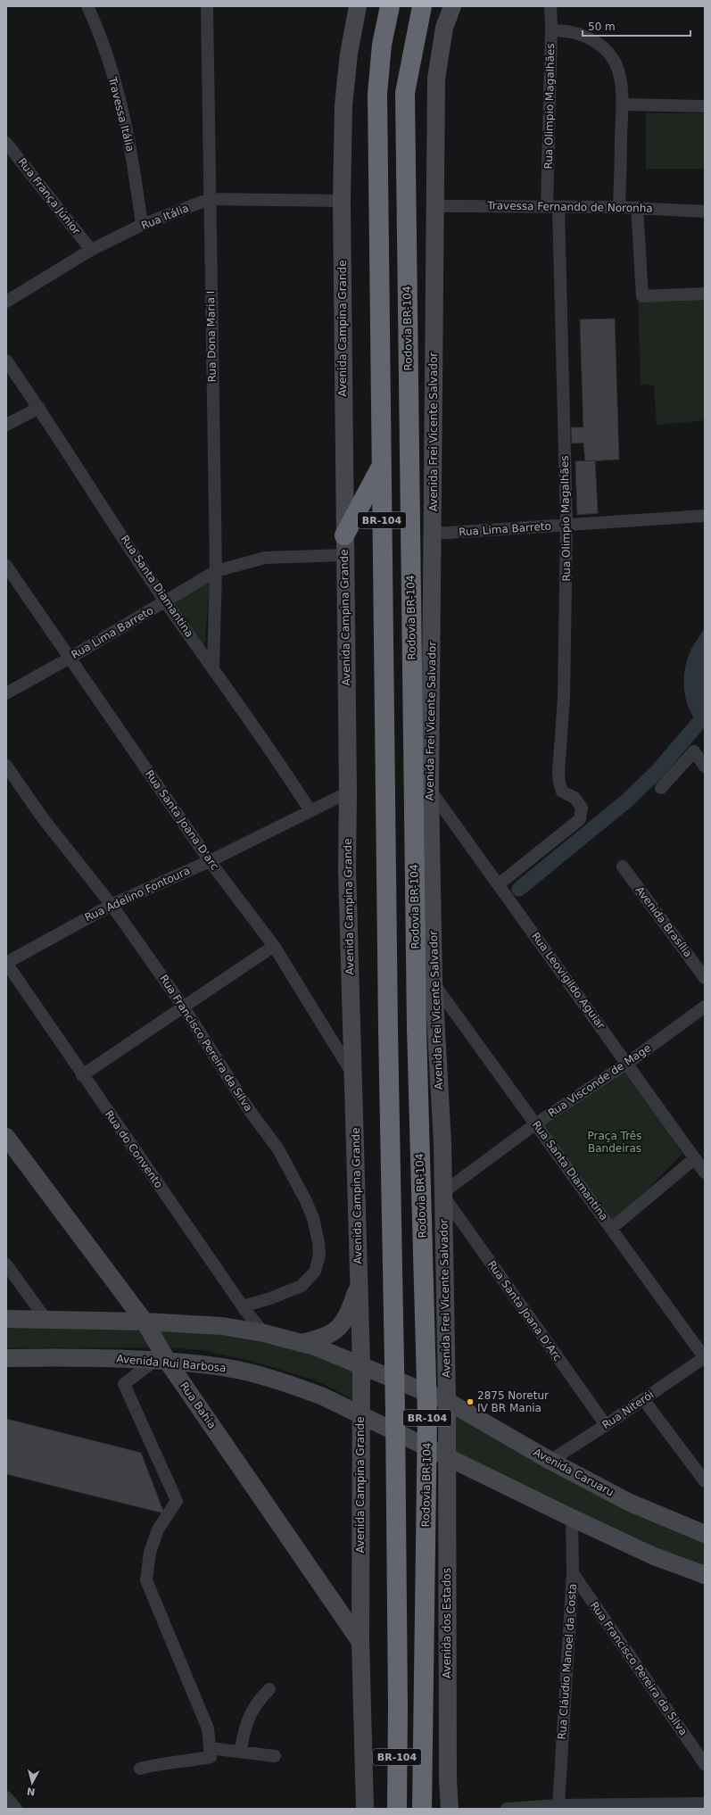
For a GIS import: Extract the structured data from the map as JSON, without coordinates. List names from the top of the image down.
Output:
{
  "streets": {
    "highway": ["Rodovia BR-104", "BR-104"],
    "main road": [
      "Avenida Campina Grande",
      "Avenida Frei Vicente Salvador",
      "Avenida Rui Barbosa",
      "Rua Bahia",
      "Avenida Caruaru",
      "Avenida dos Estados"
    ],
    "street": [
      "Rua Olimpio Magalhães",
      "Travessa Itália",
      "Rua França Júnior",
      "Travessa Fernando de Noronha",
      "Rua Itália",
      "Rua Dona Maria I",
      "Rua Lima Barreto",
      "Rua Santa Diamantina",
      "Rua Santa Joana D'arc",
      "Rua Adelino Fontoura",
      "Avenida Brasília",
      "Rua Leovigildo Aguiar",
      "Rua Francisco Pereira da Silva",
      "Rua Visconde de Mage",
      "Rua do Convento",
      "Rua Santa Joana D'Arc",
      "Rua Niterói",
      "Rua Cláudio Manoel da Costa"
    ]
  },
  "crossings": [
    ["Rua Olimpio Magalhães", "Travessa Fernando de Noronha"],
    ["Rua Olimpio Magalhães", "Rua Lima Barreto"],
    ["Rua Olimpio Magalhães", "Rua Leovigildo Aguiar"],
    ["Travessa Itália", "Rua Itália"],
    ["Rua França Júnior", "Rua Itália"],
    ["Travessa Fernando de Noronha", "Avenida Frei Vicente Salvador"],
    ["Rua Itália", "Avenida Campina Grande"],
    ["Rua Itália", "Rua Dona Maria I"],
    ["Avenida Campina Grande", "Rua Lima Barreto"],
    ["Avenida Campina Grande", "Rua Santa Joana D'arc"],
    ["Avenida Campina Grande", "Rua Adelino Fontoura"],
    ["Avenida Campina Grande", "Avenida Rui Barbosa"],
    ["Avenida Campina Grande", "Rua Bahia"],
    ["Rua Dona Maria I", "Rua Lima Barreto"],
    ["Rua Dona Maria I", "Rua Santa Diamantina"],
    ["Avenida Frei Vicente Salvador", "Rua Lima Barreto"],
    ["Avenida Frei Vicente Salvador", "Rua Santa Diamantina"],
    ["Avenida Frei Vicente Salvador", "Rua Leovigildo Aguiar"],
    ["Avenida Frei Vicente Salvador", "Rua Visconde de Mage"],
    ["Avenida Frei Vicente Salvador", "Rua Santa Joana D'Arc"],
    ["Avenida Frei Vicente Salvador", "Avenida Caruaru"],
    ["Avenida Frei Vicente Salvador", "Avenida dos Estados"],
    ["Rua Lima Barreto", "Rua Santa Diamantina"],
    ["Rua Lima Barreto", "Rua Santa Joana D'arc"],
    ["Rua Santa Diamantina", "Rua Adelino Fontoura"],
    ["Rua Santa Diamantina", "Rua Visconde de Mage"],
    ["Rua Santa Diamantina", "Rua Niterói"],
    ["Rua Santa Joana D'arc", "Rua Adelino Fontoura"],
    ["Rua Adelino Fontoura", "Rua Francisco Pereira da Silva"],
    ["Rua Adelino Fontoura", "Rua do Convento"],
    ["Rua Leovigildo Aguiar", "Rua Visconde de Mage"],
    ["Rua Francisco Pereira da Silva", "Rua do Convento"],
    ["Rua Francisco Pereira da Silva", "Rua Cláudio Manoel da Costa"],
    ["Rua Visconde de Mage", "Rua Santa Joana D'Arc"],
    ["Rua Santa Joana D'Arc", "Rua Niterói"],
    ["Avenida Rui Barbosa", "Rua Bahia"],
    ["Avenida Rui Barbosa", "Avenida dos Estados"],
    ["Rua Niterói", "Avenida Caruaru"]
  ],
  "parks": ["Praça Três Bandeiras"],
  "places": ["2875 Noretur IV BR Mania"],
  "scale_bar": "50 m",
  "north": "bottom"
}
